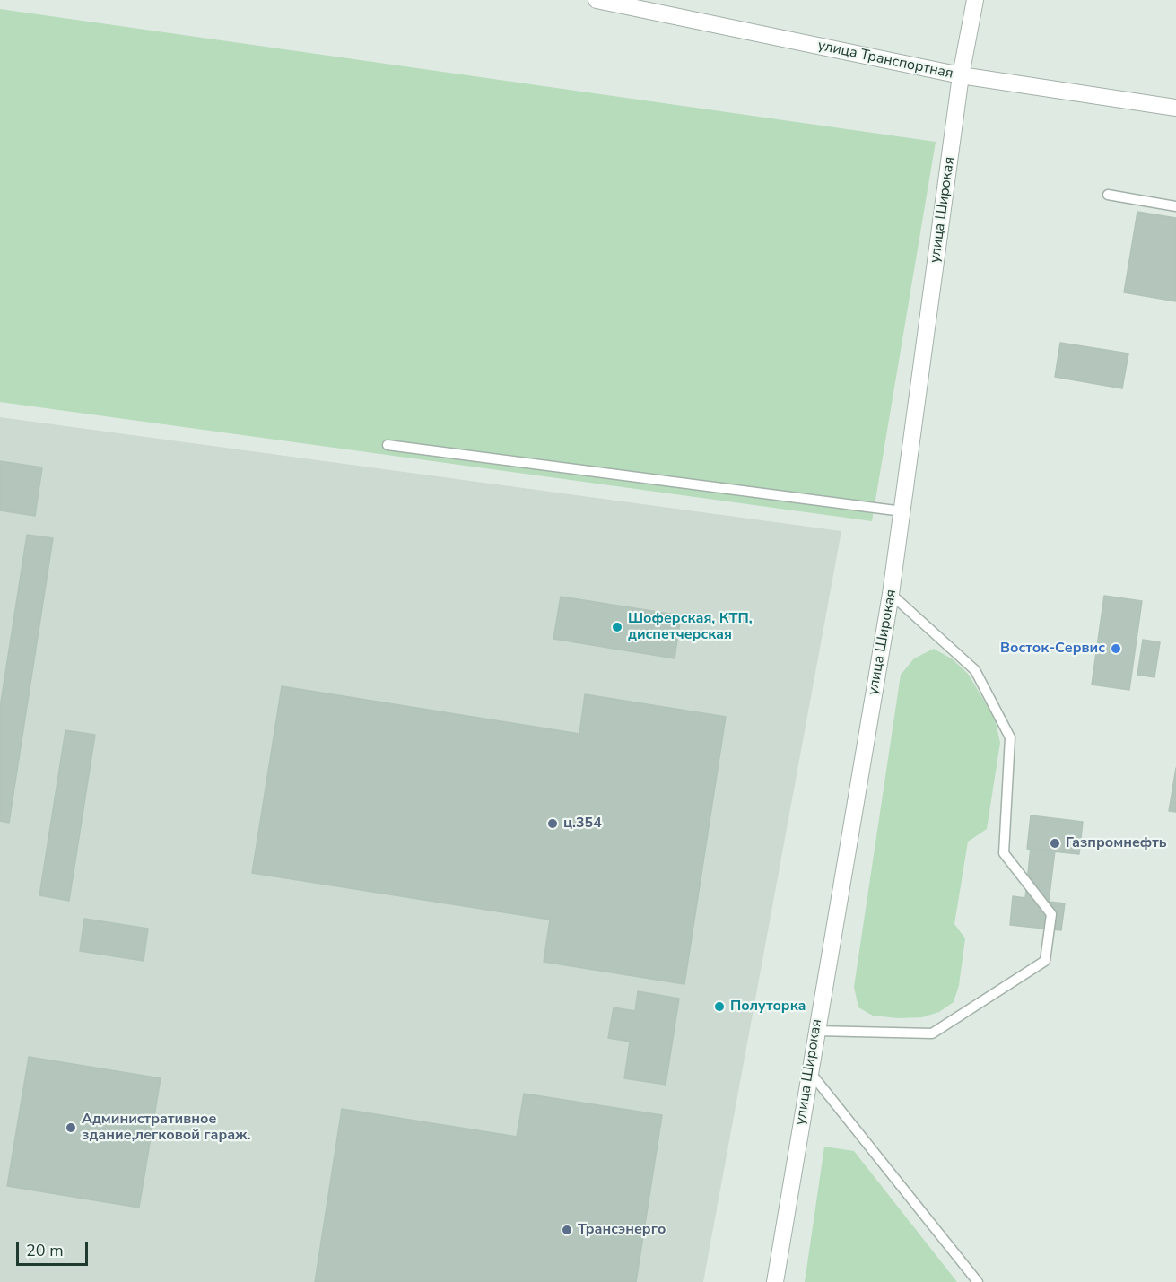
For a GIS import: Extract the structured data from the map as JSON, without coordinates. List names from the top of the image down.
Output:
{
  "streets": {
    "street": ["улица Транспортная", "улица Широкая"]
  },
  "crossings": [
    ["улица Транспортная", "улица Широкая"]
  ],
  "places": [
    "Шоферская, КТП, диспетчерская",
    "Восток-Сервис",
    "ц.354",
    "Газпромнефть",
    "Полуторка",
    "Административное здание,легковой гараж.",
    "Трансэнерго"
  ],
  "scale_bar": "20 m"
}
